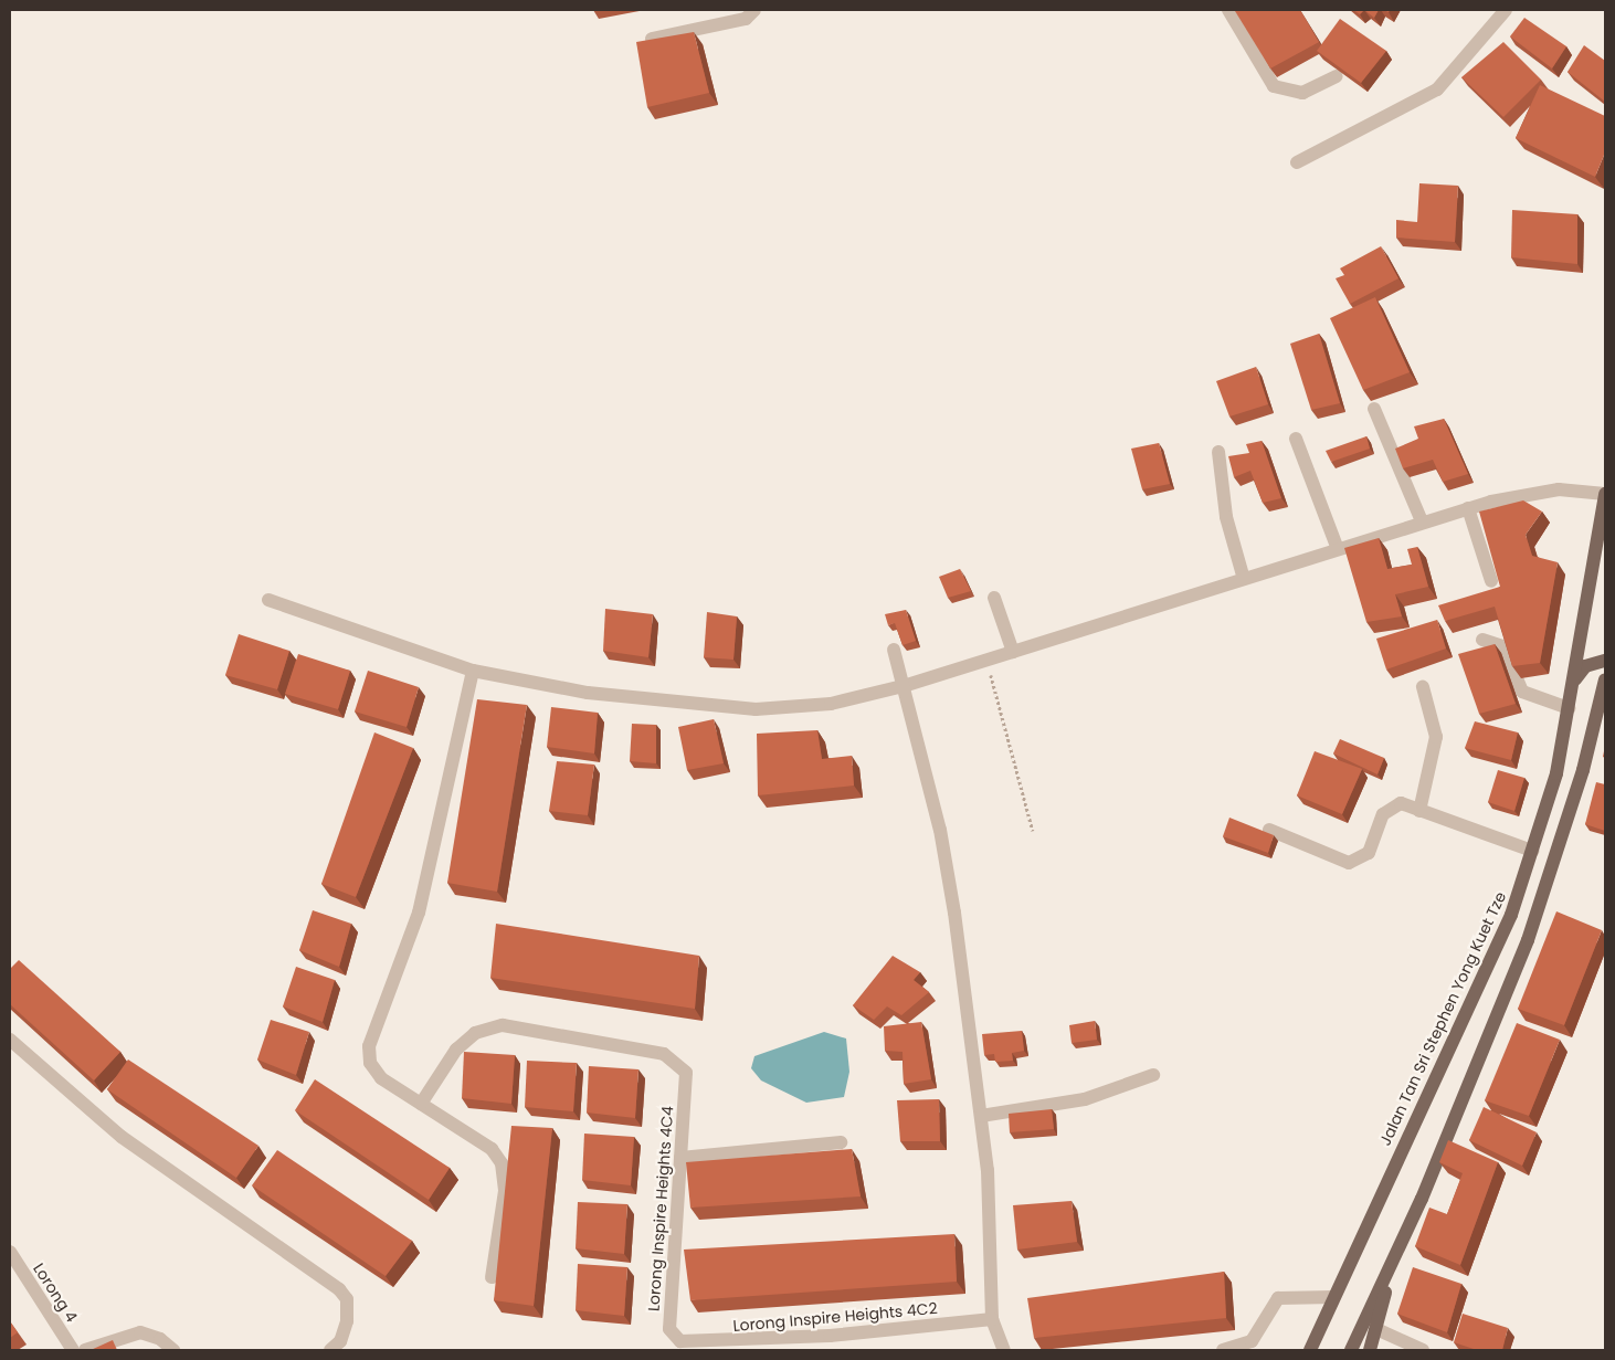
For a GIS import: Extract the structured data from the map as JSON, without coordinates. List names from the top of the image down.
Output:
{
  "streets": {
    "main road": ["Jalan Tan Sri Stephen Yong Kuet Tze"],
    "street": ["Lorong Inspire Heights 4C4", "Lorong 4", "Lorong Inspire Heights 4C2"]
  },
  "crossings": [
    ["Lorong Inspire Heights 4C4", "Lorong Inspire Heights 4C2"]
  ]
}
